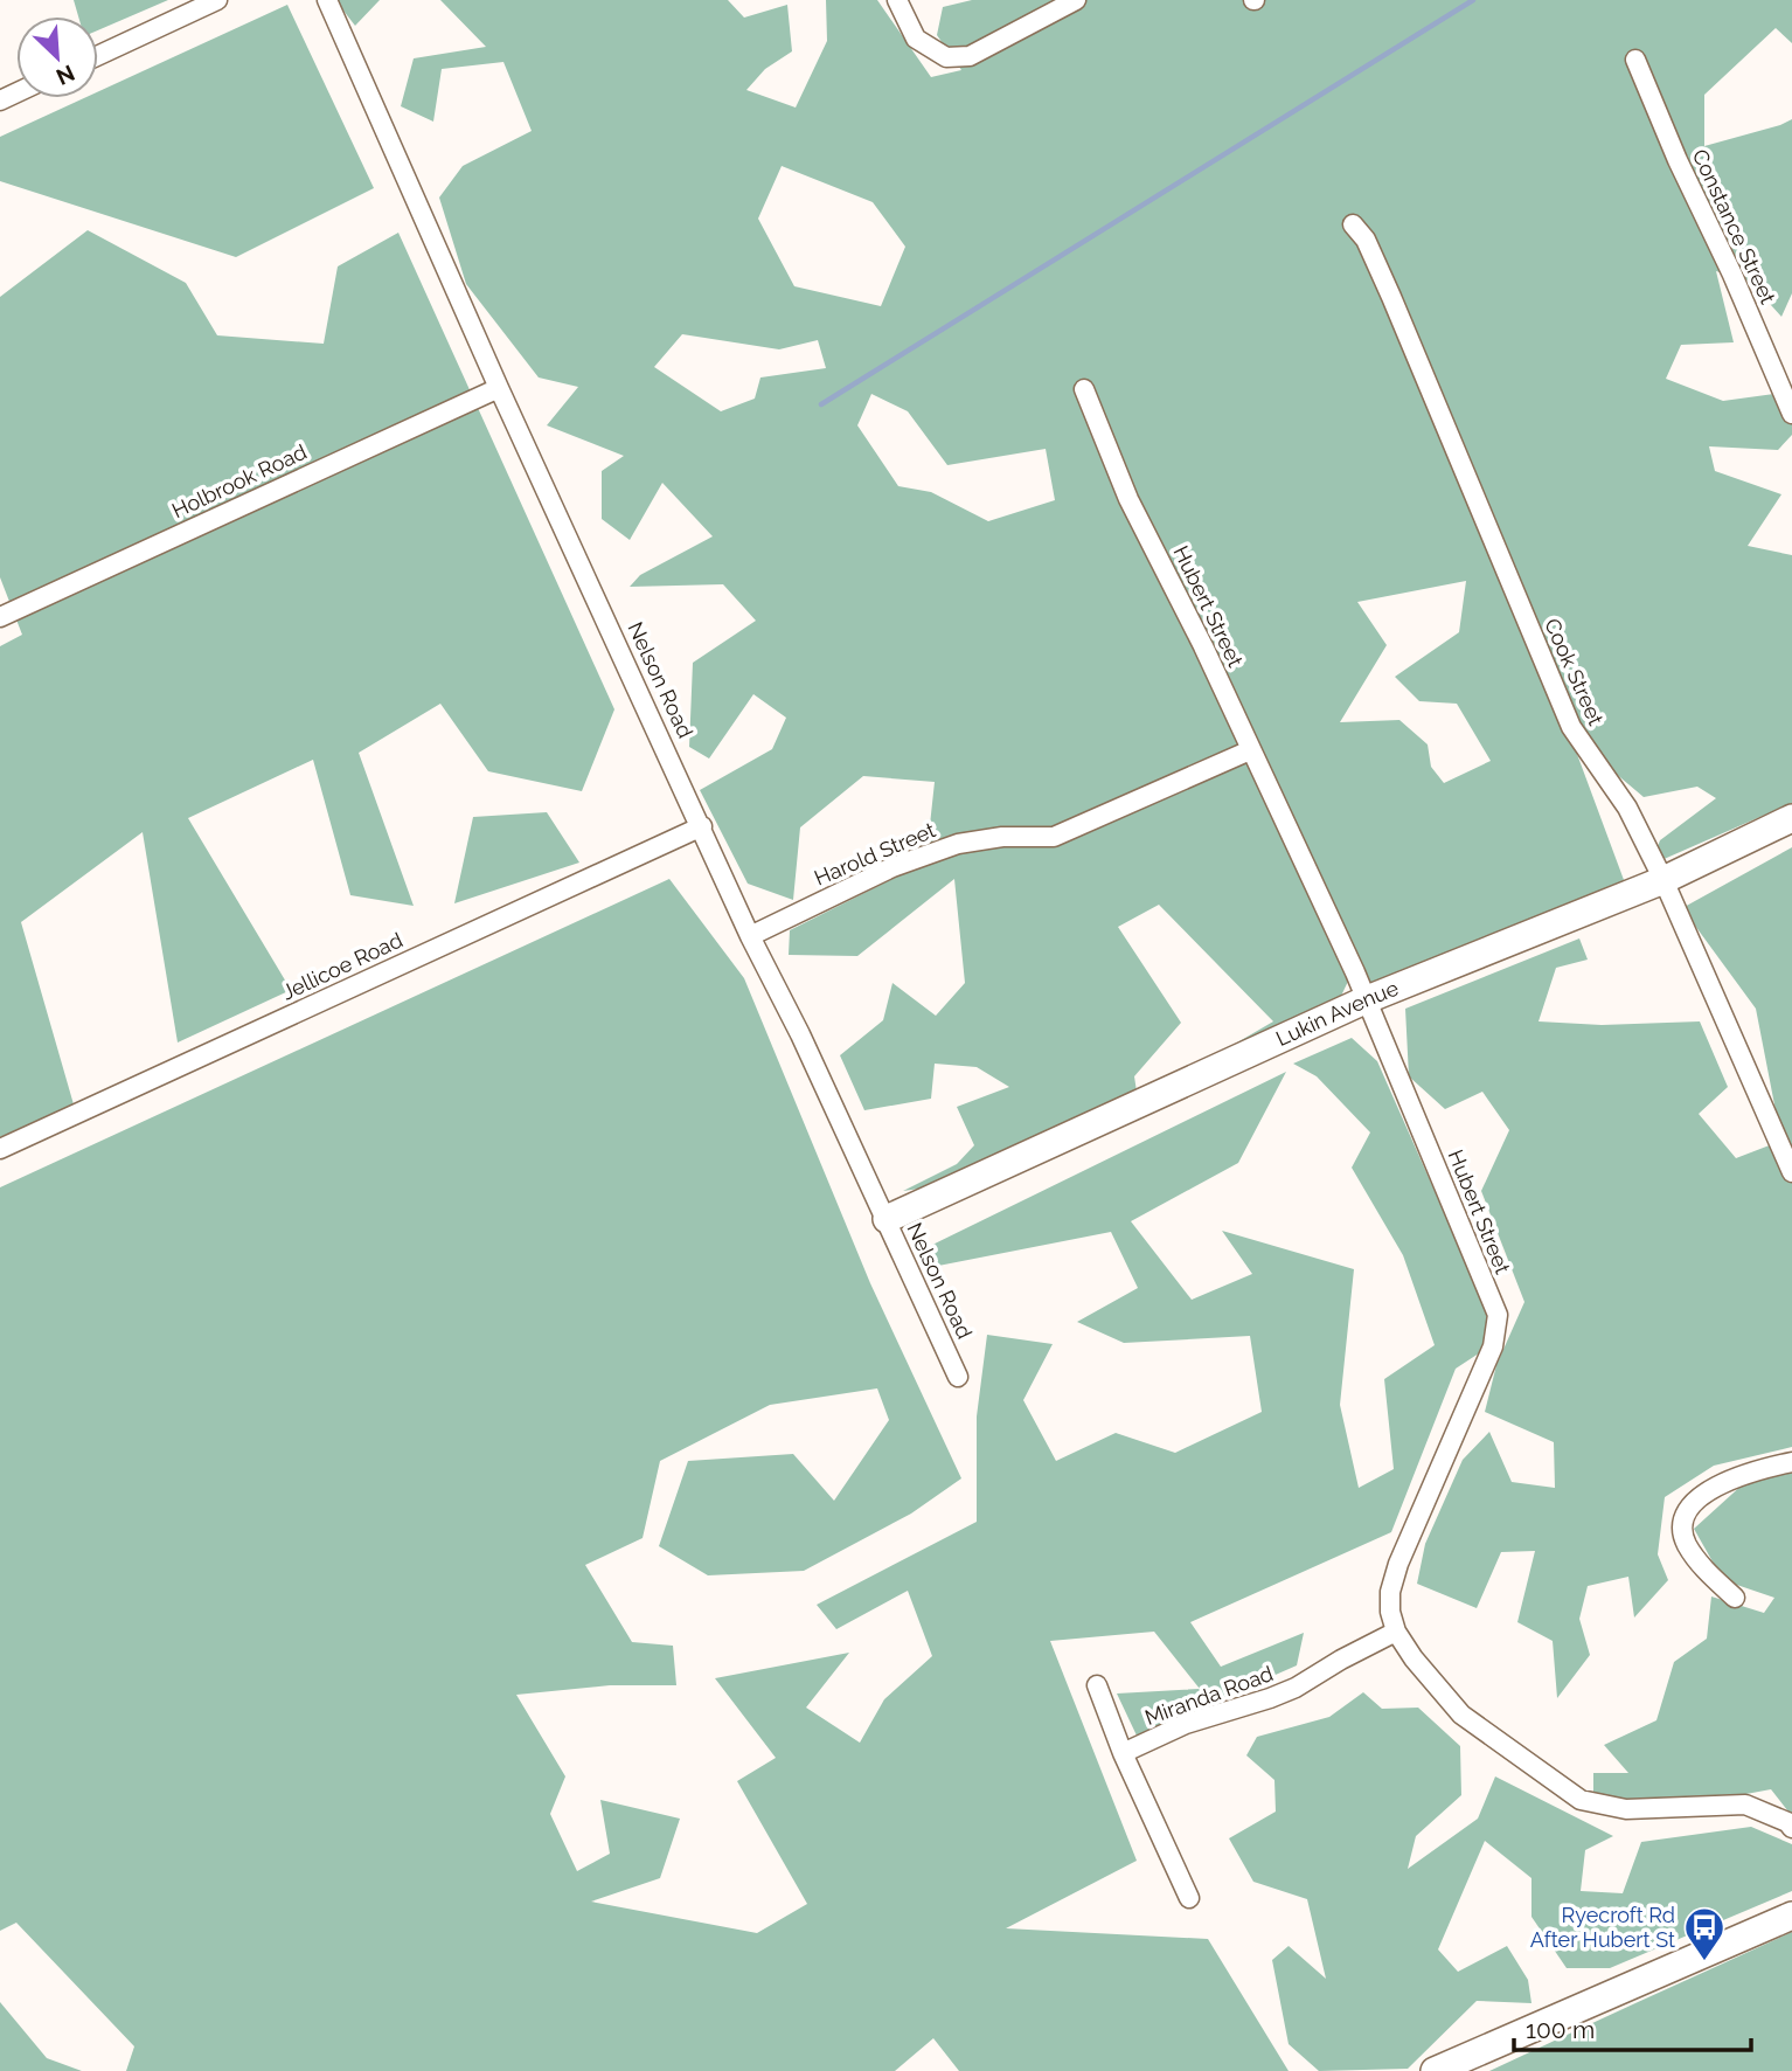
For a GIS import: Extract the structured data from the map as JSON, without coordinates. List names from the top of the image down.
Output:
{
  "streets": {
    "street": [
      "Constance Street",
      "Holbrook Road",
      "Hubert Street",
      "Cook Street",
      "Nelson Road",
      "Harold Street",
      "Jellicoe Road",
      "Lukin Avenue",
      "Miranda Road"
    ]
  },
  "crossings": [
    ["Holbrook Road", "Nelson Road"],
    ["Hubert Street", "Harold Street"],
    ["Hubert Street", "Lukin Avenue"],
    ["Hubert Street", "Miranda Road"],
    ["Cook Street", "Lukin Avenue"],
    ["Nelson Road", "Harold Street"],
    ["Nelson Road", "Jellicoe Road"],
    ["Nelson Road", "Lukin Avenue"]
  ],
  "places": {
    "bus stop": ["Ryecroft Rd After Hubert St"]
  },
  "scale_bar": "100 m",
  "north": "bottom right"
}
